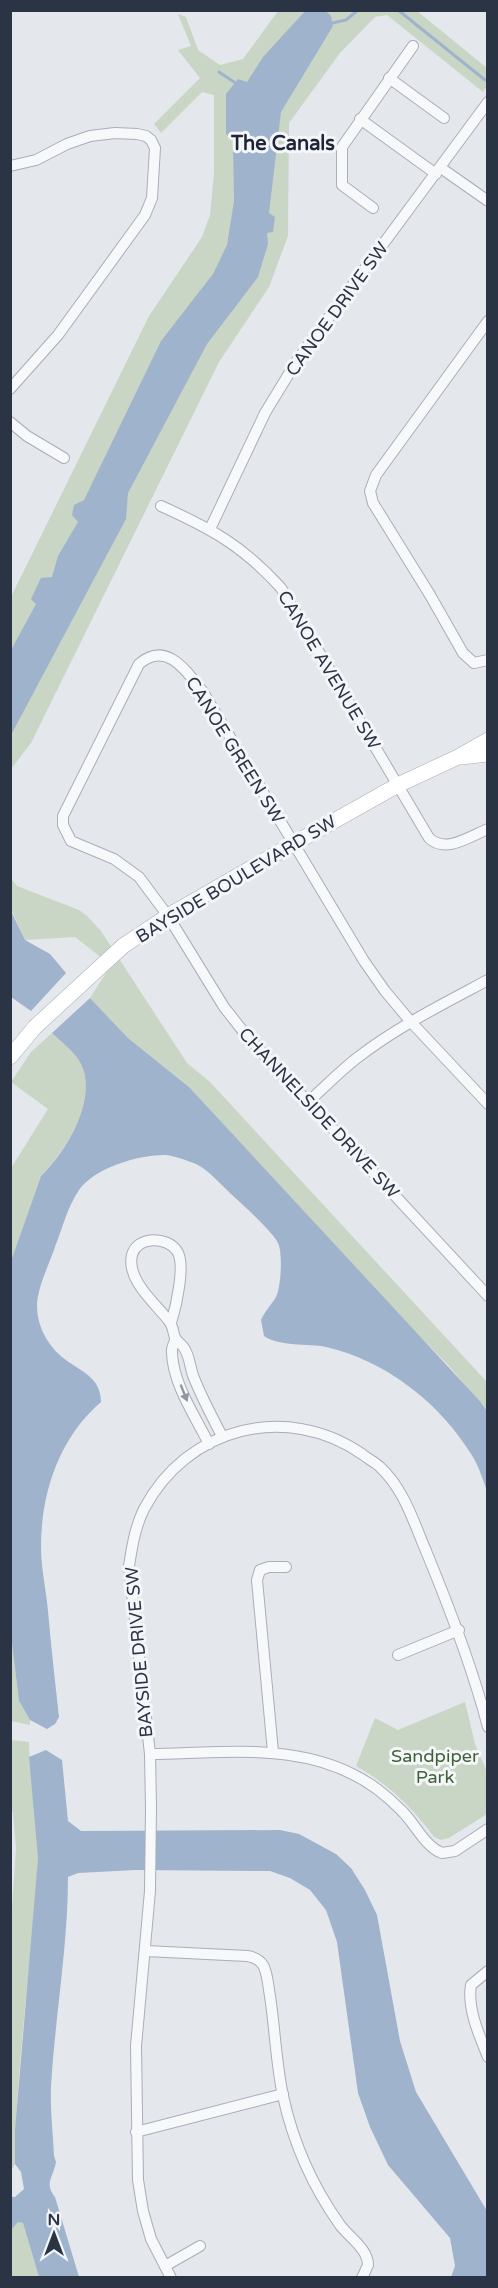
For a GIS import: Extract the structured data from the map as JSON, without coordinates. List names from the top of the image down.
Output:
{
  "streets": {
    "street": [
      "CANOE DRIVE SW",
      "CANOE AVENUE SW",
      "CANOE GREEN SW",
      "BAYSIDE BOULEVARD SW",
      "CHANNELSIDE DRIVE SW",
      "BAYSIDE DRIVE SW"
    ]
  },
  "crossings": [
    ["CANOE DRIVE SW", "CANOE AVENUE SW"],
    ["CANOE AVENUE SW", "BAYSIDE BOULEVARD SW"],
    ["CANOE GREEN SW", "BAYSIDE BOULEVARD SW"],
    ["CANOE GREEN SW", "CHANNELSIDE DRIVE SW"],
    ["BAYSIDE BOULEVARD SW", "CHANNELSIDE DRIVE SW"]
  ],
  "districts": ["The Canals"],
  "parks": ["Sandpiper Park"],
  "north": "top"
}
